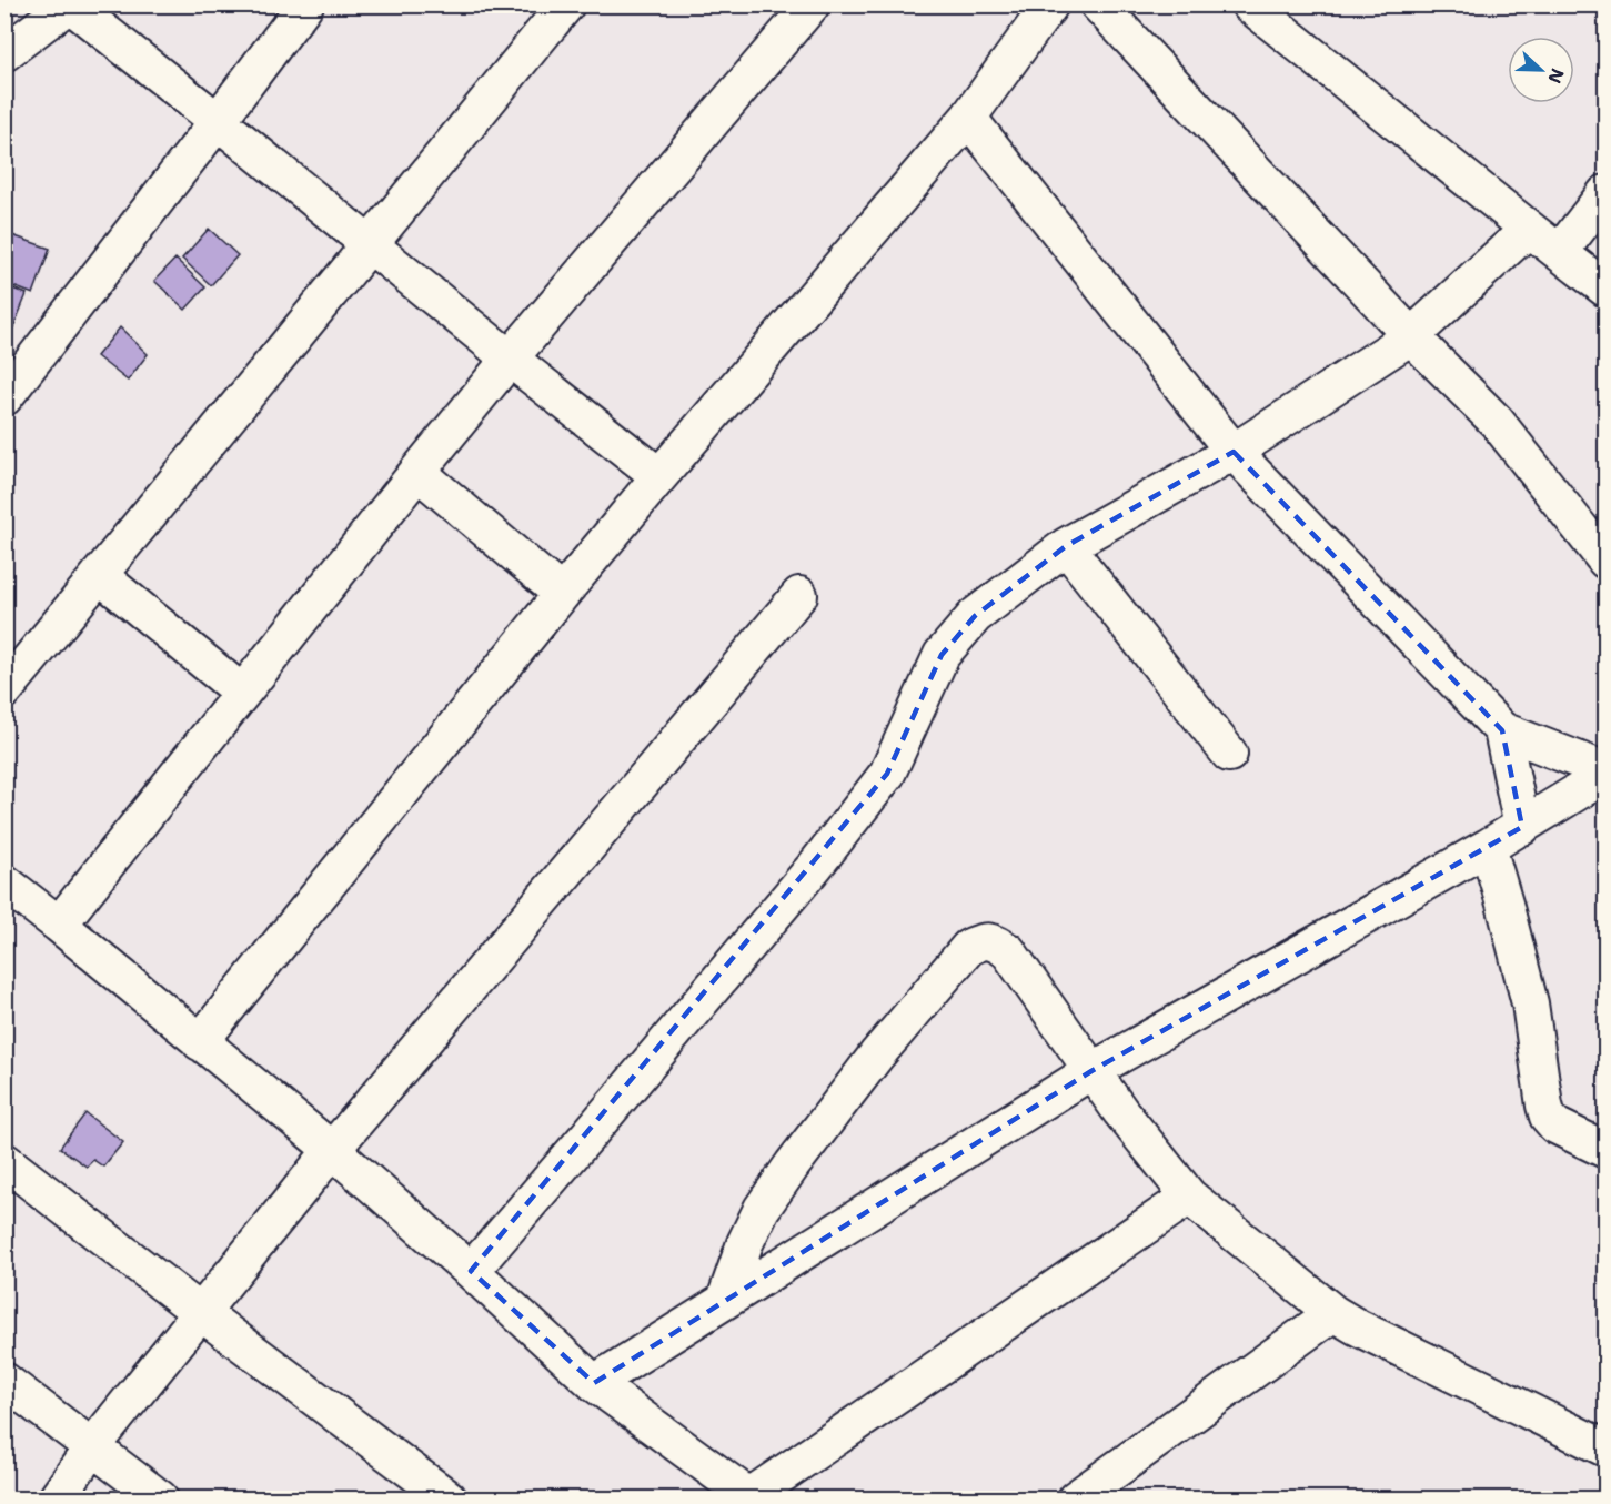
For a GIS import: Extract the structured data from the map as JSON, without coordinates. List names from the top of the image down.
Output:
{
  "north": "right"
}
